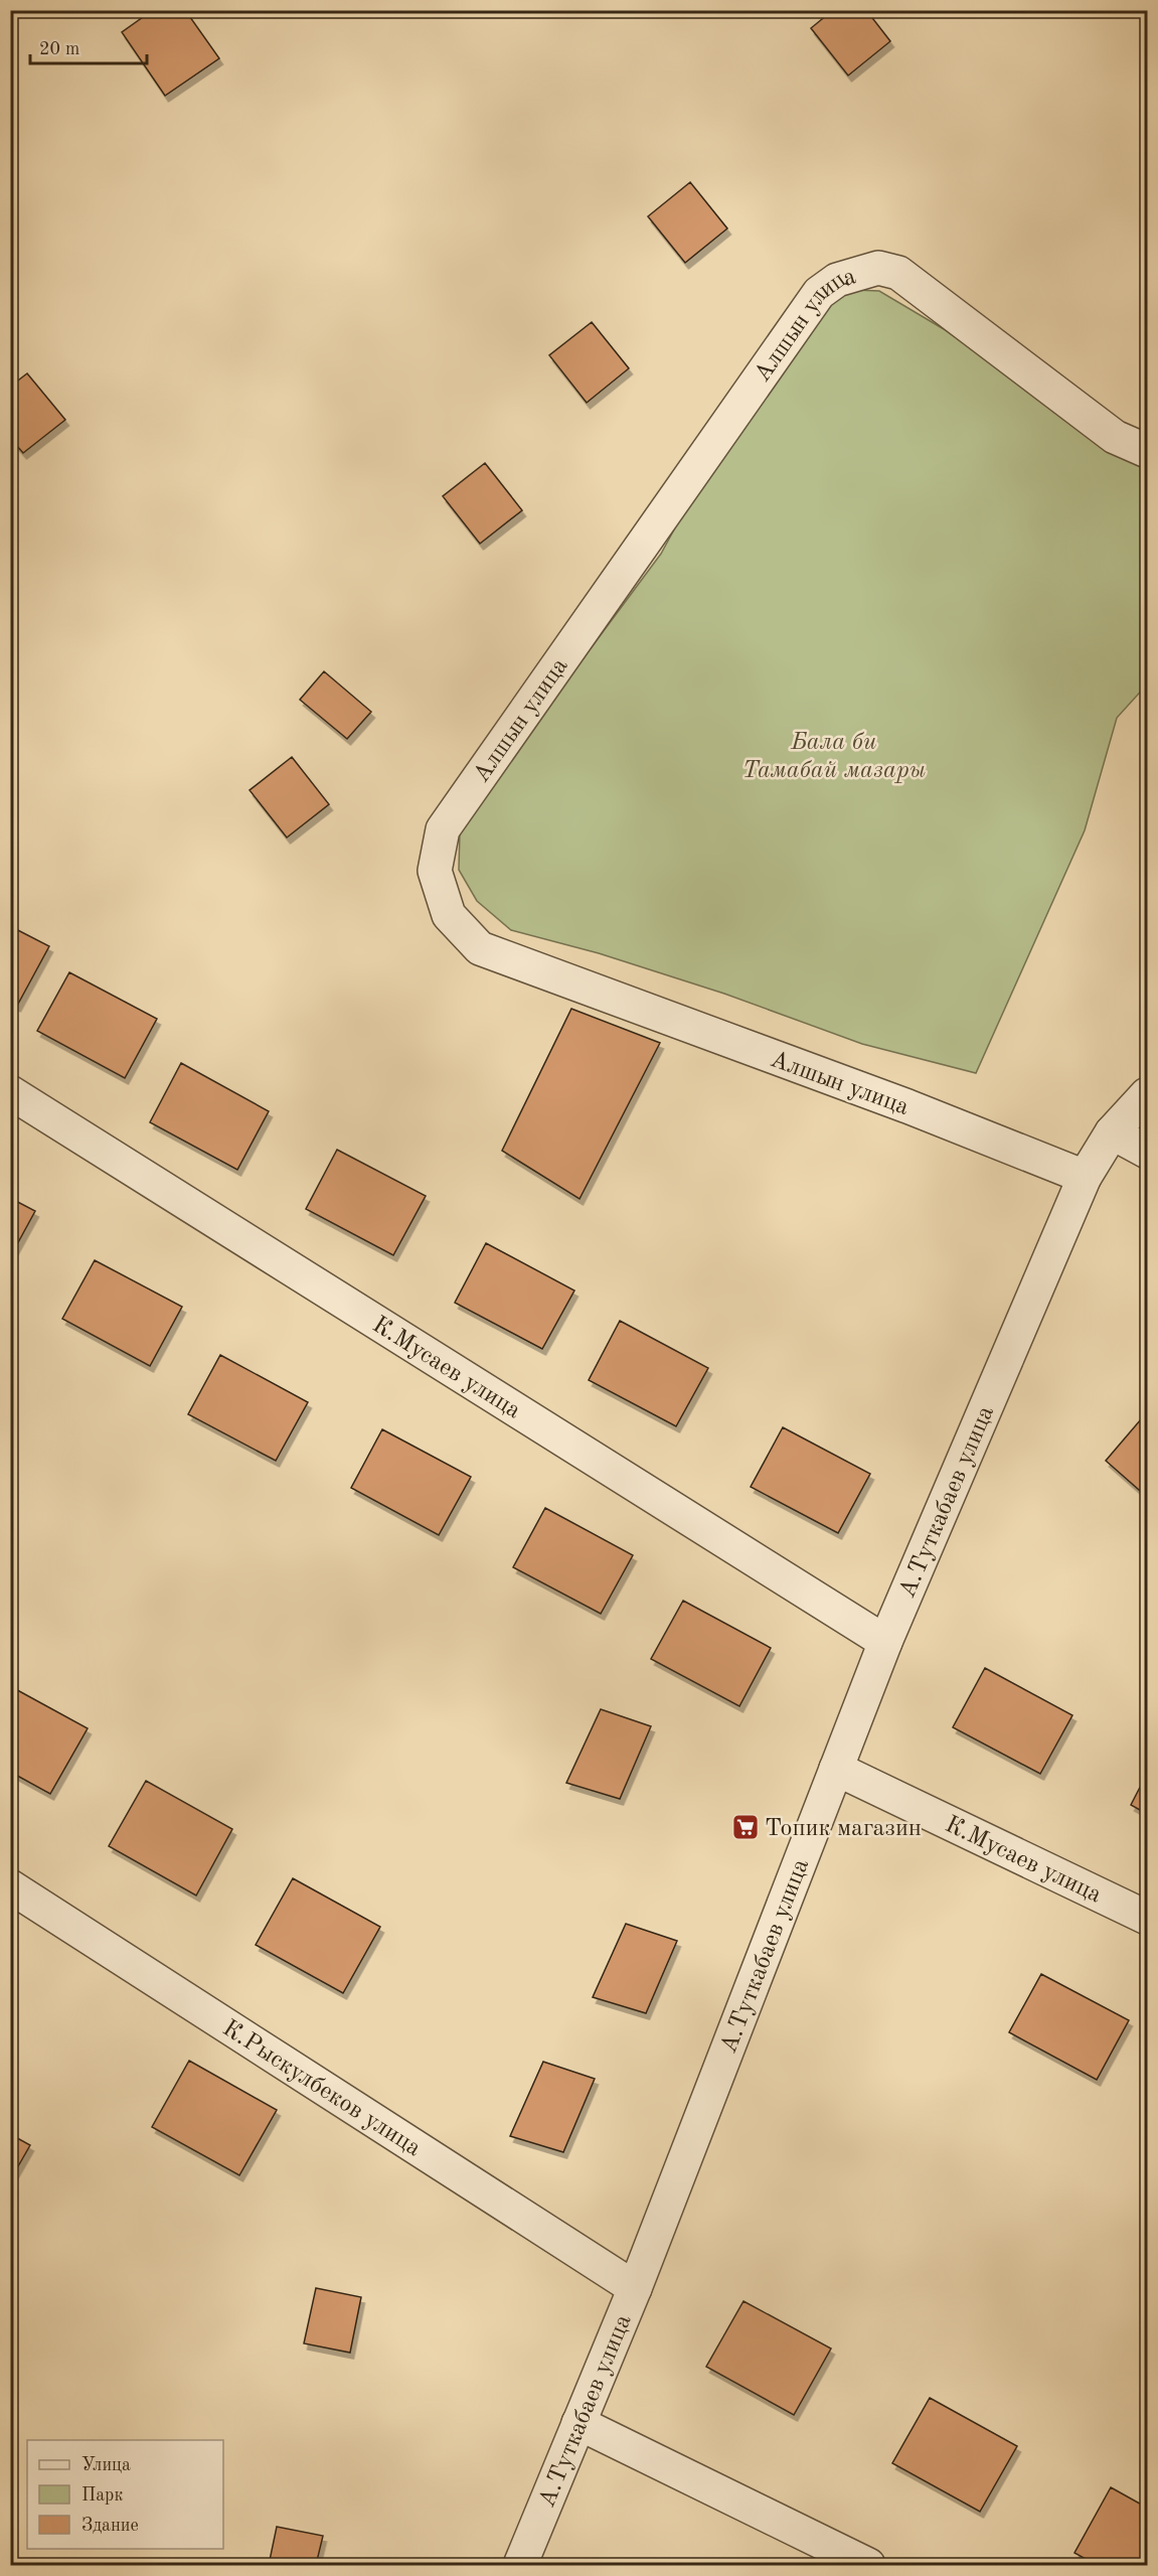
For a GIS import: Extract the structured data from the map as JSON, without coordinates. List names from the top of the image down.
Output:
{
  "streets": {
    "street": [
      "Алшын улица",
      "К.Мусаев улица",
      "А.Туткабаев улица",
      "К.Рыскулбеков улица"
    ]
  },
  "crossings": [
    ["Алшын улица", "А.Туткабаев улица"],
    ["К.Мусаев улица", "А.Туткабаев улица"],
    ["А.Туткабаев улица", "К.Рыскулбеков улица"]
  ],
  "parks": ["Бала би Тамабай мазары"],
  "places": {
    "supermarket": ["Топик магазин"]
  },
  "legend": ["Улица", "Парк", "Здание"],
  "scale_bar": "20 m"
}
